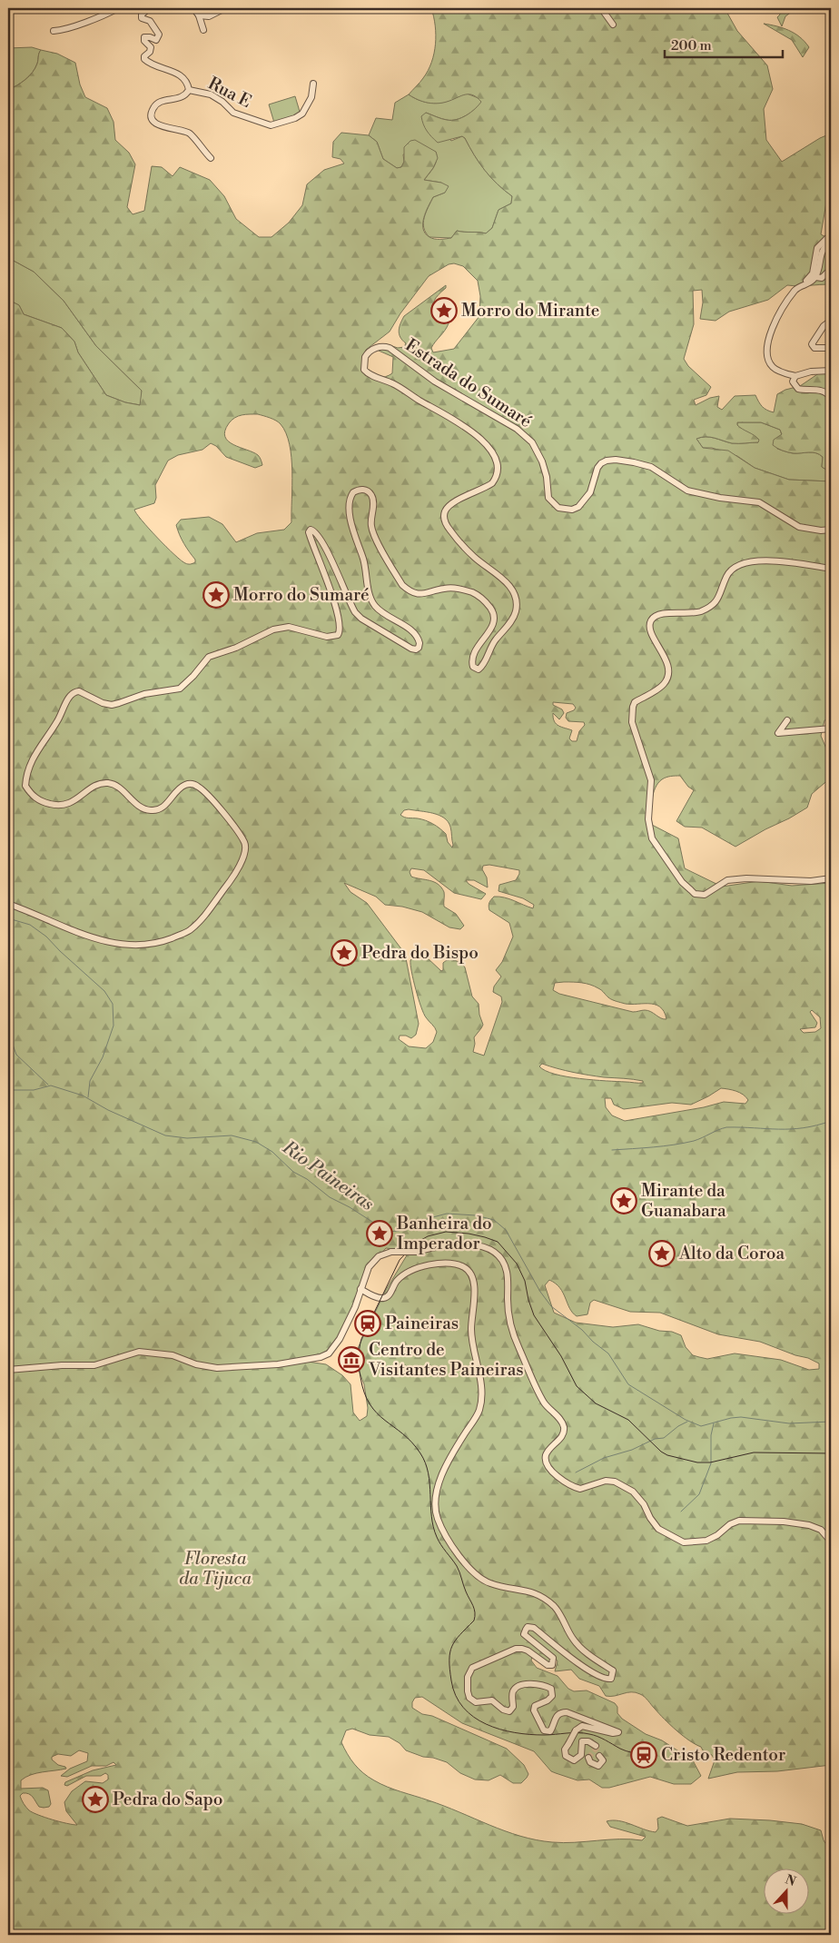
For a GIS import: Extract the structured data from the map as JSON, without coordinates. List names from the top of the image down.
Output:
{
  "streets": {
    "street": ["Rua E", "Estrada do Sumaré"]
  },
  "water": ["Rio Paineiras"],
  "parks": ["Floresta da Tijuca"],
  "places": {
    "place": [
      "Morro do Mirante",
      "Morro do Sumaré",
      "Pedra do Bispo",
      "Mirante da Guanabara",
      "Banheira do Imperador",
      "Alto da Coroa",
      "Pedra do Sapo"
    ],
    "station": ["Paineiras", "Cristo Redentor"],
    "museum": ["Centro de Visitantes Paineiras"]
  },
  "scale_bar": "200 m",
  "north": "top"
}
